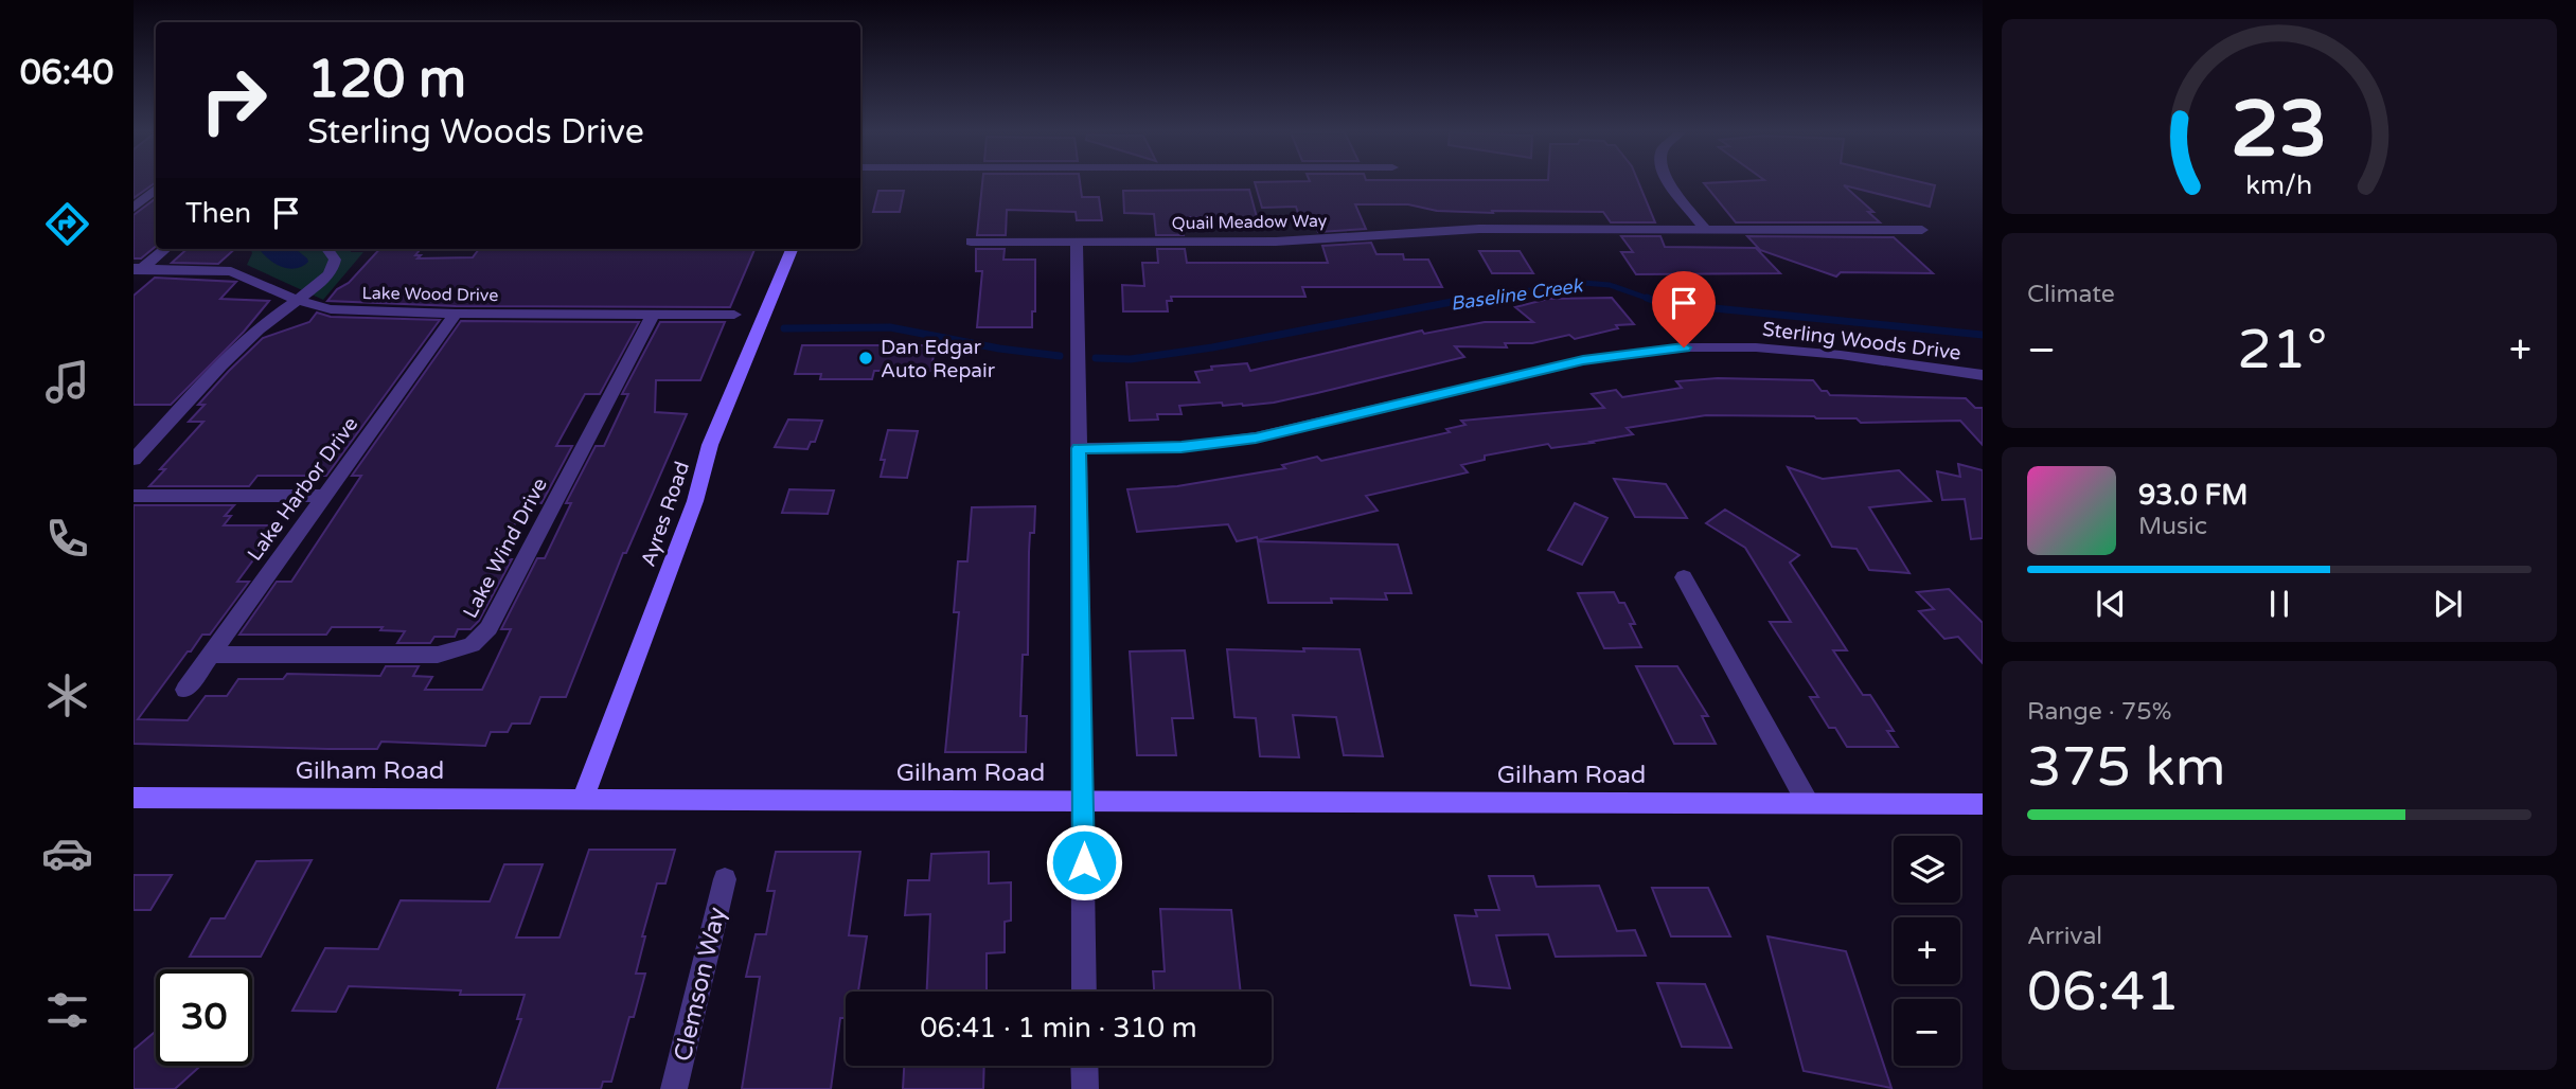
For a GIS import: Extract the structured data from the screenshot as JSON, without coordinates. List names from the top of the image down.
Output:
{
  "streets": {
    "street": [
      "Quail Meadow Way",
      "Lake Wood Drive",
      "Sterling Woods Drive",
      "Lake Harbor Drive",
      "Ayres Road",
      "Lake Wind Drive",
      "Gilham Road",
      "Clemson Way"
    ]
  },
  "crossings": [
    ["Lake Wood Drive", "Lake Harbor Drive"],
    ["Lake Wood Drive", "Lake Wind Drive"],
    ["Lake Harbor Drive", "Lake Wind Drive"],
    ["Ayres Road", "Gilham Road"]
  ],
  "water": ["Baseline Creek"],
  "places": ["Dan Edgar Auto Repair"],
  "page": {
    "tabs": "06:40",
    "turn": ["120 m", "Sterling Woods Drive"],
    "then": "Then",
    "tile": [
      "Climate",
      ["Range · 75%", "375 km"],
      ["Arrival", "06:41"]
    ],
    "heat": ["−", "21°", "+"],
    "song": ["93.0 FM", "Music"],
    "map_buttons": ["+", "−"],
    "limit": "30",
    "trip": "06:41 · 1 min · 310 m",
    "gauge": ["23", "km/h"]
  }
}
